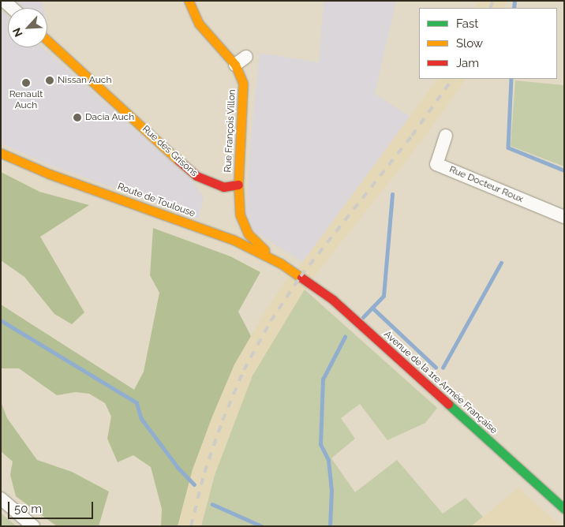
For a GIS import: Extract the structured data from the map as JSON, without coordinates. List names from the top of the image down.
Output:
{
  "streets": {
    "main road": [
      "Rue François Villon",
      "Rue des Grisons",
      "Route de Toulouse",
      "Avenue de la 1re Armée Française"
    ],
    "street": ["Rue Docteur Roux"]
  },
  "crossings": [
    ["Rue François Villon", "Rue des Grisons"],
    ["Route de Toulouse", "Avenue de la 1re Armée Française"]
  ],
  "places": ["Nissan Auch", "Renault Auch", "Dacia Auch"],
  "legend": ["Fast", "Slow", "Jam"],
  "scale_bar": "50 m",
  "north": "bottom left"
}
